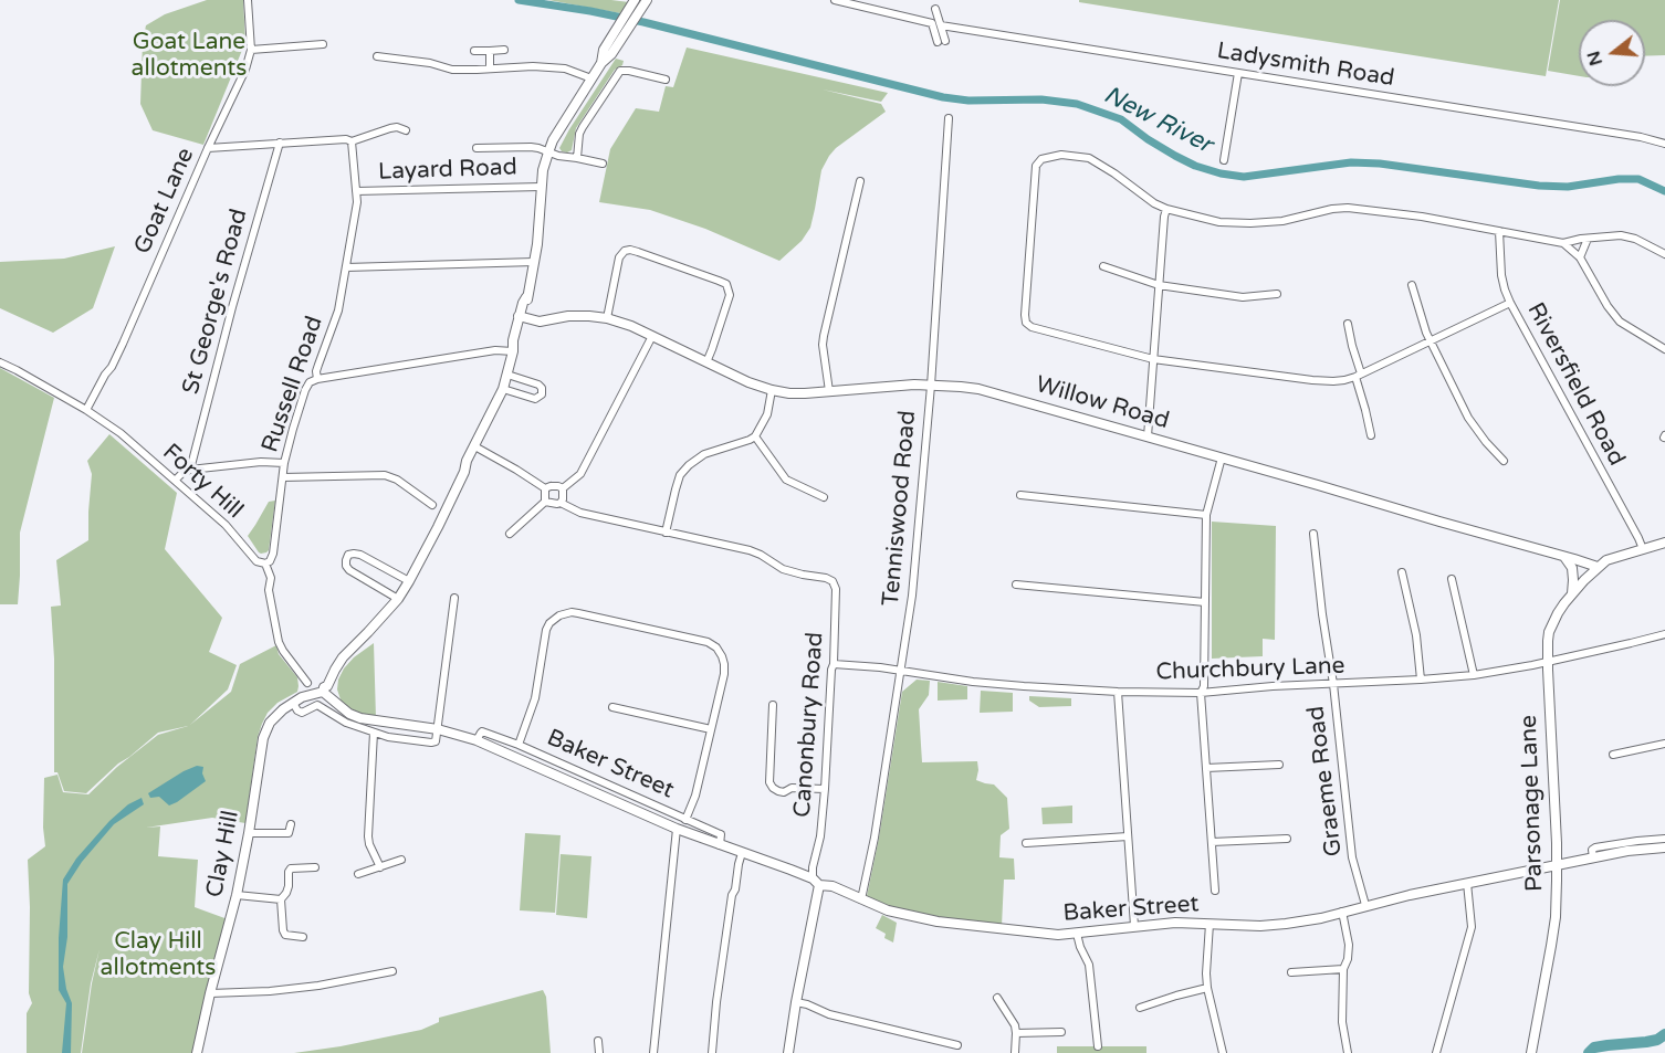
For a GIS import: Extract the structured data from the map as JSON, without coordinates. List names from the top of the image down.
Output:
{
  "streets": {
    "street": [
      "Ladysmith Road",
      "Layard Road",
      "Goat Lane",
      "St George's Road",
      "Russell Road",
      "Riversfield Road",
      "Willow Road",
      "Forty Hill",
      "Tenniswood Road",
      "Churchbury Lane",
      "Canonbury Road",
      "Baker Street",
      "Graeme Road",
      "Parsonage Lane",
      "Clay Hill"
    ]
  },
  "crossings": [
    ["Layard Road", "Russell Road"],
    ["Goat Lane", "Forty Hill"],
    ["Russell Road", "Forty Hill"],
    ["Willow Road", "Tenniswood Road"],
    ["Willow Road", "Parsonage Lane"],
    ["Tenniswood Road", "Churchbury Lane"],
    ["Tenniswood Road", "Baker Street"],
    ["Churchbury Lane", "Canonbury Road"],
    ["Churchbury Lane", "Graeme Road"],
    ["Churchbury Lane", "Parsonage Lane"],
    ["Canonbury Road", "Baker Street"],
    ["Baker Street", "Graeme Road"],
    ["Baker Street", "Parsonage Lane"],
    ["Baker Street", "Clay Hill"]
  ],
  "water": ["New River"],
  "parks": ["Goat Lane allotments", "Clay Hill allotments"],
  "north": "left"
}
